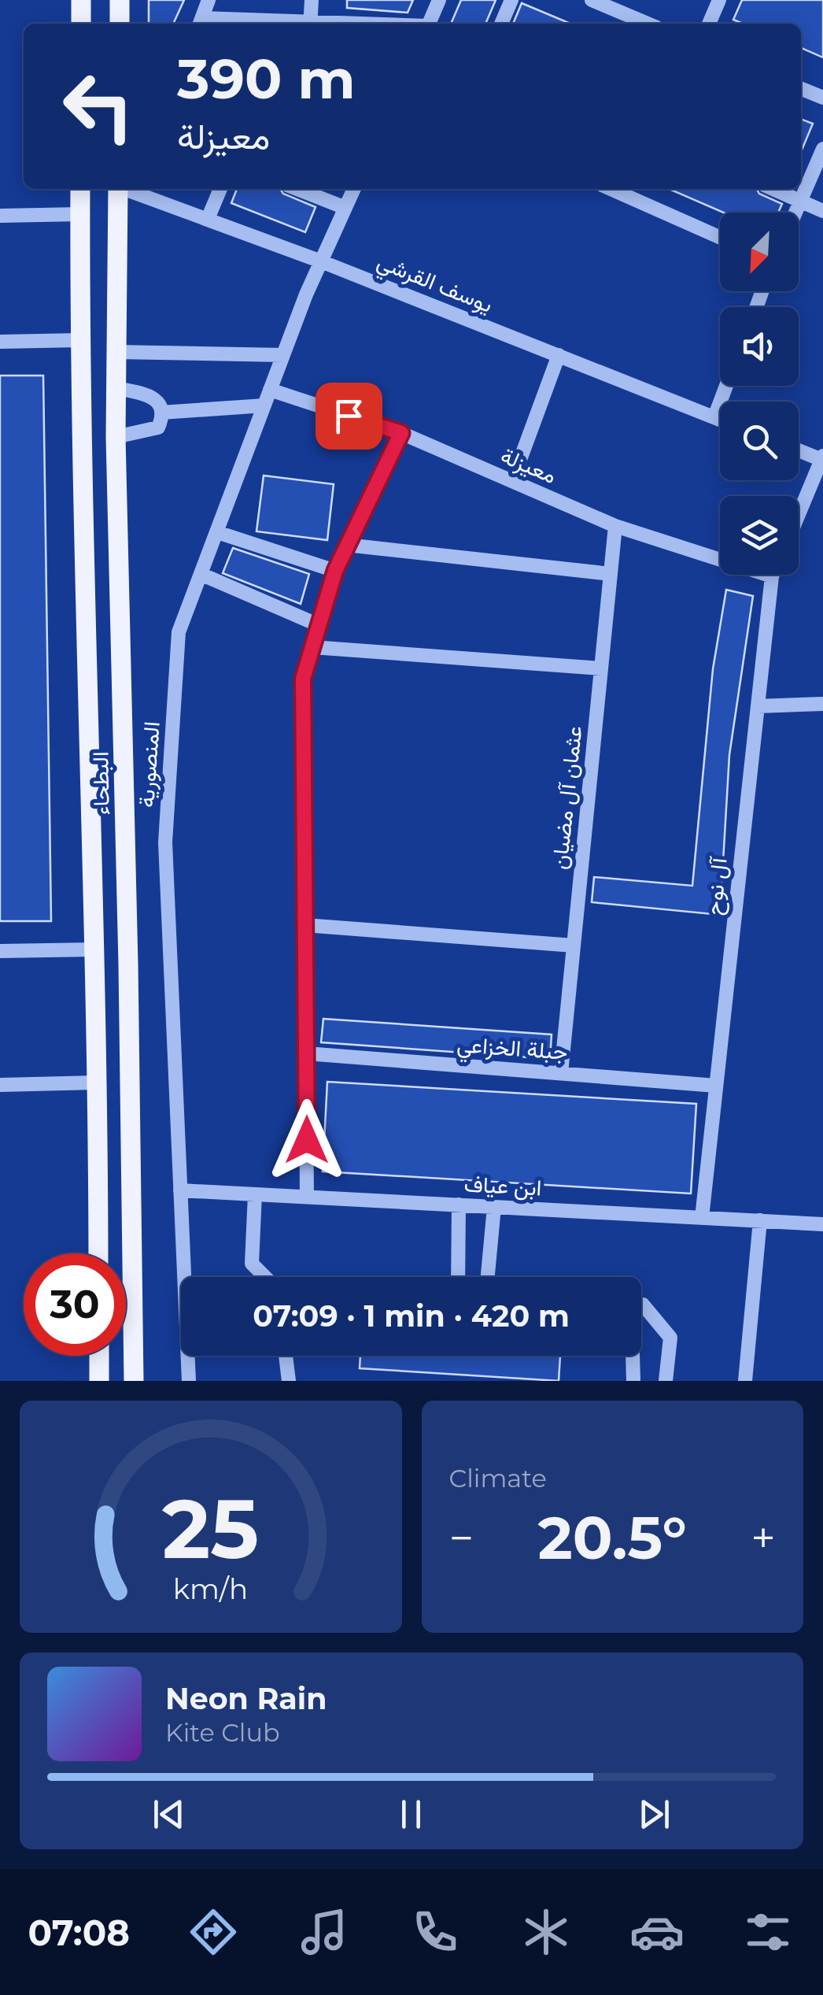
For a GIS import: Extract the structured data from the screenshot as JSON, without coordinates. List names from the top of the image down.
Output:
{
  "streets": {
    "main road": ["البطحاء"],
    "street": [
      "يوسف القرشي",
      "معيزلة",
      "المنصورية",
      "عثمان آل مضيان",
      "آل نوح",
      "جبلة الخزاعي",
      "ابن عياف"
    ]
  },
  "crossings": [
    ["يوسف القرشي", "المنصورية"],
    ["معيزلة", "المنصورية"],
    ["معيزلة", "عثمان آل مضيان"],
    ["معيزلة", "آل نوح"],
    ["المنصورية", "ابن عياف"],
    ["عثمان آل مضيان", "جبلة الخزاعي"],
    ["آل نوح", "جبلة الخزاعي"],
    ["آل نوح", "ابن عياف"]
  ],
  "north": "bottom left",
  "page": {
    "turn": ["390 m", "معيزلة"],
    "limit": "30",
    "trip": "07:09 · 1 min · 420 m",
    "tile": "Climate",
    "heat": ["−", "20.5°", "+"],
    "song": ["Neon Rain", "Kite Club"],
    "tabs": "07:08",
    "gauge": ["25", "km/h"]
  }
}
